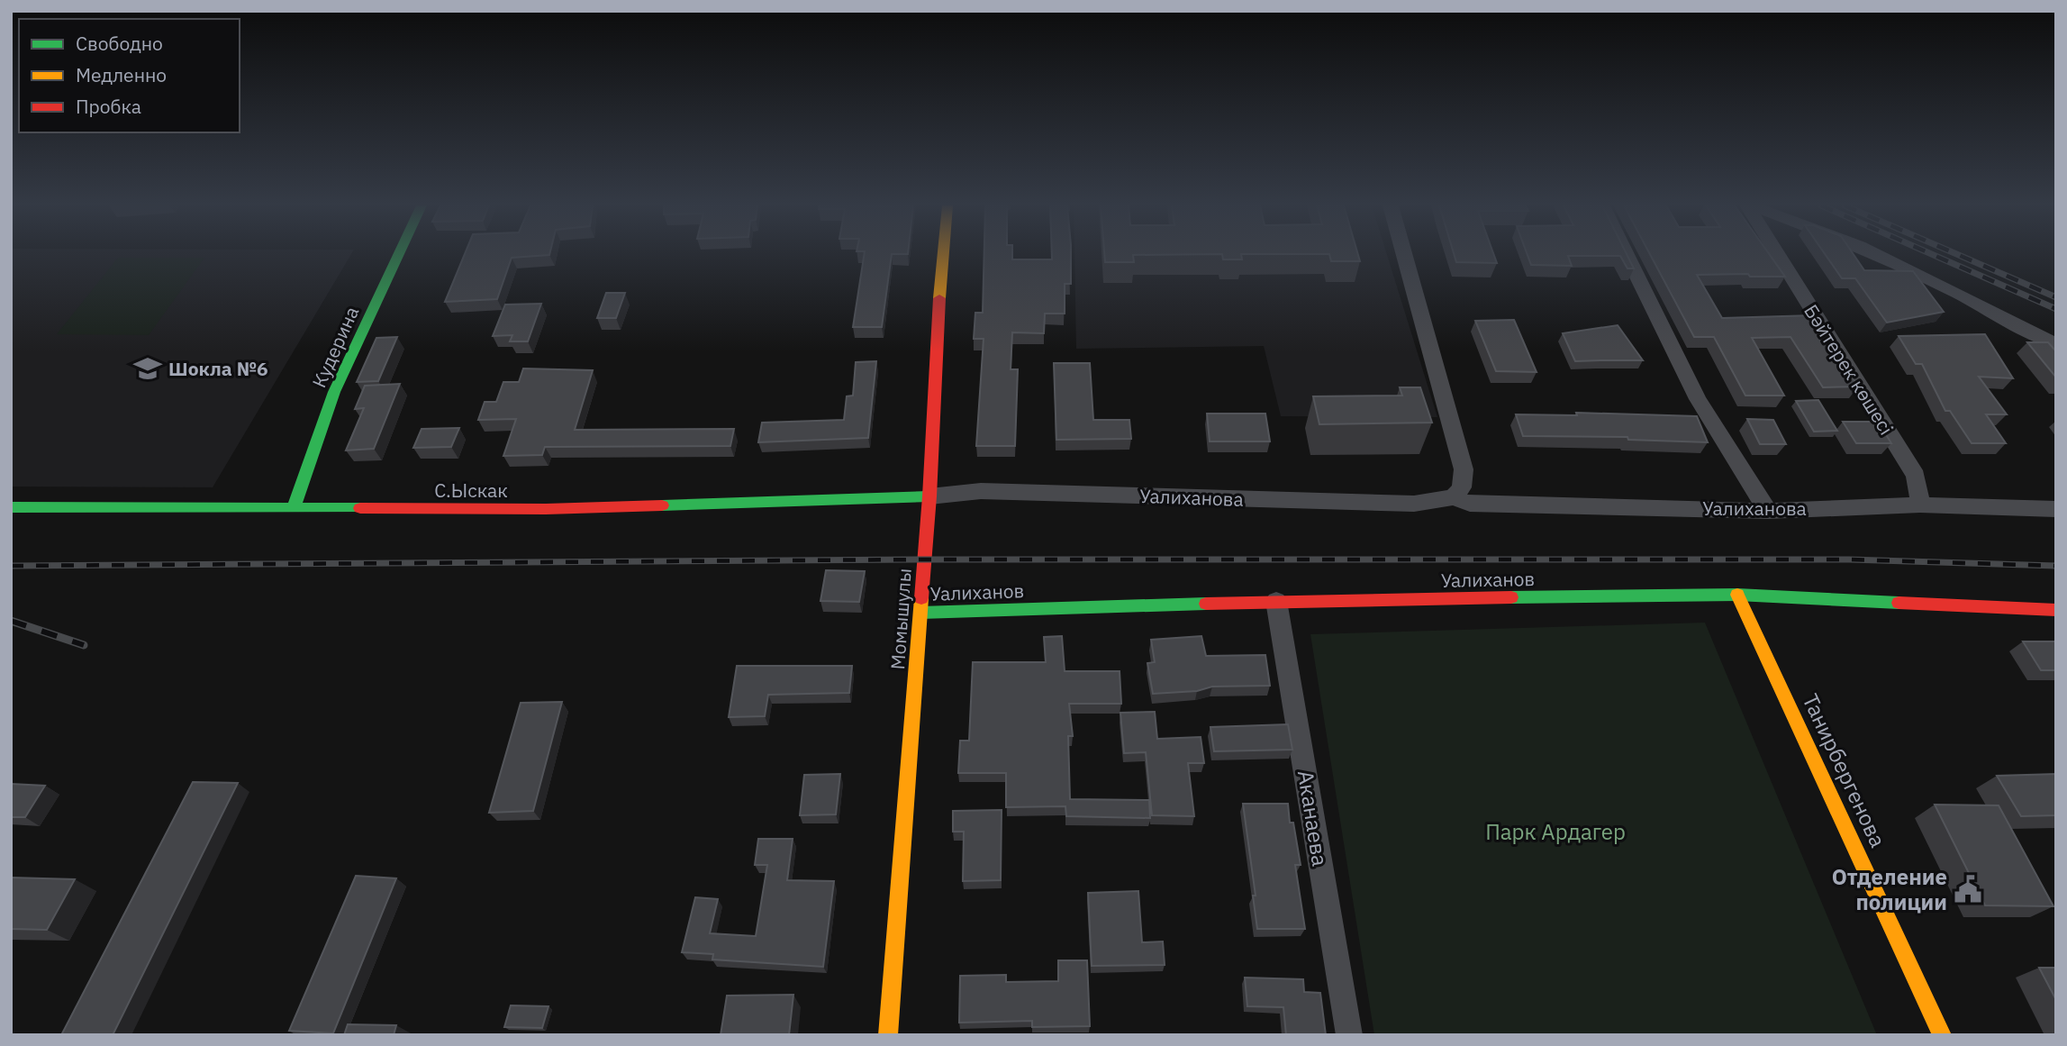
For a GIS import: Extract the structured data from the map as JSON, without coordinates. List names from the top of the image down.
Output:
{
  "streets": {
    "street": [
      "Кудерина",
      "Бәйтерек көшесі",
      "С.Ыскак",
      "Уалиханова",
      "Уалиханов",
      "Момышулы",
      "Танирбергенова",
      "Аканаева"
    ]
  },
  "crossings": [
    ["Кудерина", "С.Ыскак"],
    ["Бәйтерек көшесі", "Уалиханова"],
    ["С.Ыскак", "Уалиханова"],
    ["С.Ыскак", "Момышулы"],
    ["Уалиханова", "Момышулы"],
    ["Уалиханов", "Момышулы"],
    ["Уалиханов", "Танирбергенова"],
    ["Уалиханов", "Аканаева"]
  ],
  "parks": ["Парк Ардагер"],
  "places": {
    "school or university": ["Шокла №6"],
    "public building": ["Отделение полиции"]
  },
  "legend": ["Свободно", "Медленно", "Пробка"]
}
